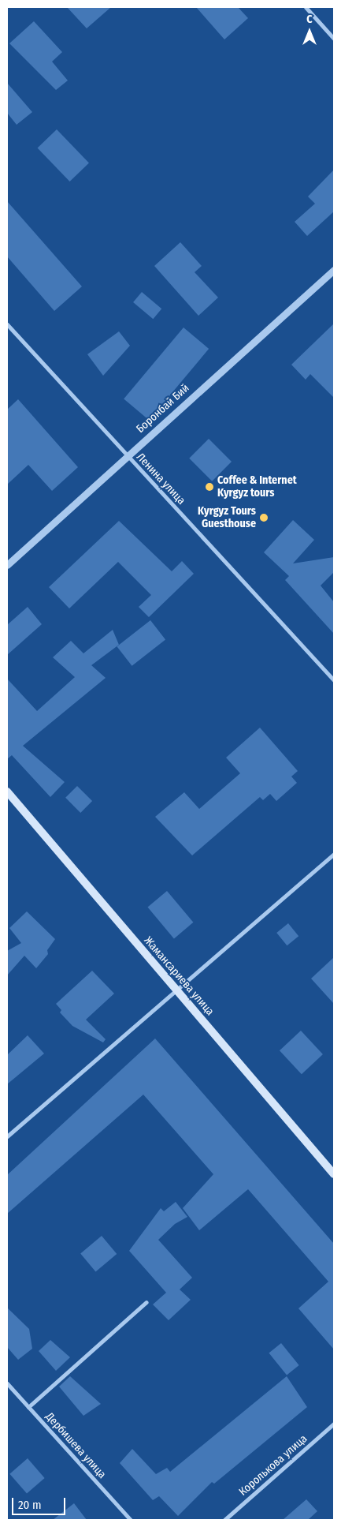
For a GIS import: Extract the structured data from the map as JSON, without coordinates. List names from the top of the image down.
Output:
{
  "streets": {
    "main road": ["Жамансариева улица"],
    "street": [
      "Боронбай Бий",
      "Ленина улица",
      "Дербишева улица",
      "Королькова улица"
    ]
  },
  "crossings": [
    ["Боронбай Бий", "Ленина улица"]
  ],
  "places": ["Coffee & Internet Kyrgyz tours", "Kyrgyz Tours Guesthouse"],
  "scale_bar": "20 m",
  "north": "top"
}
